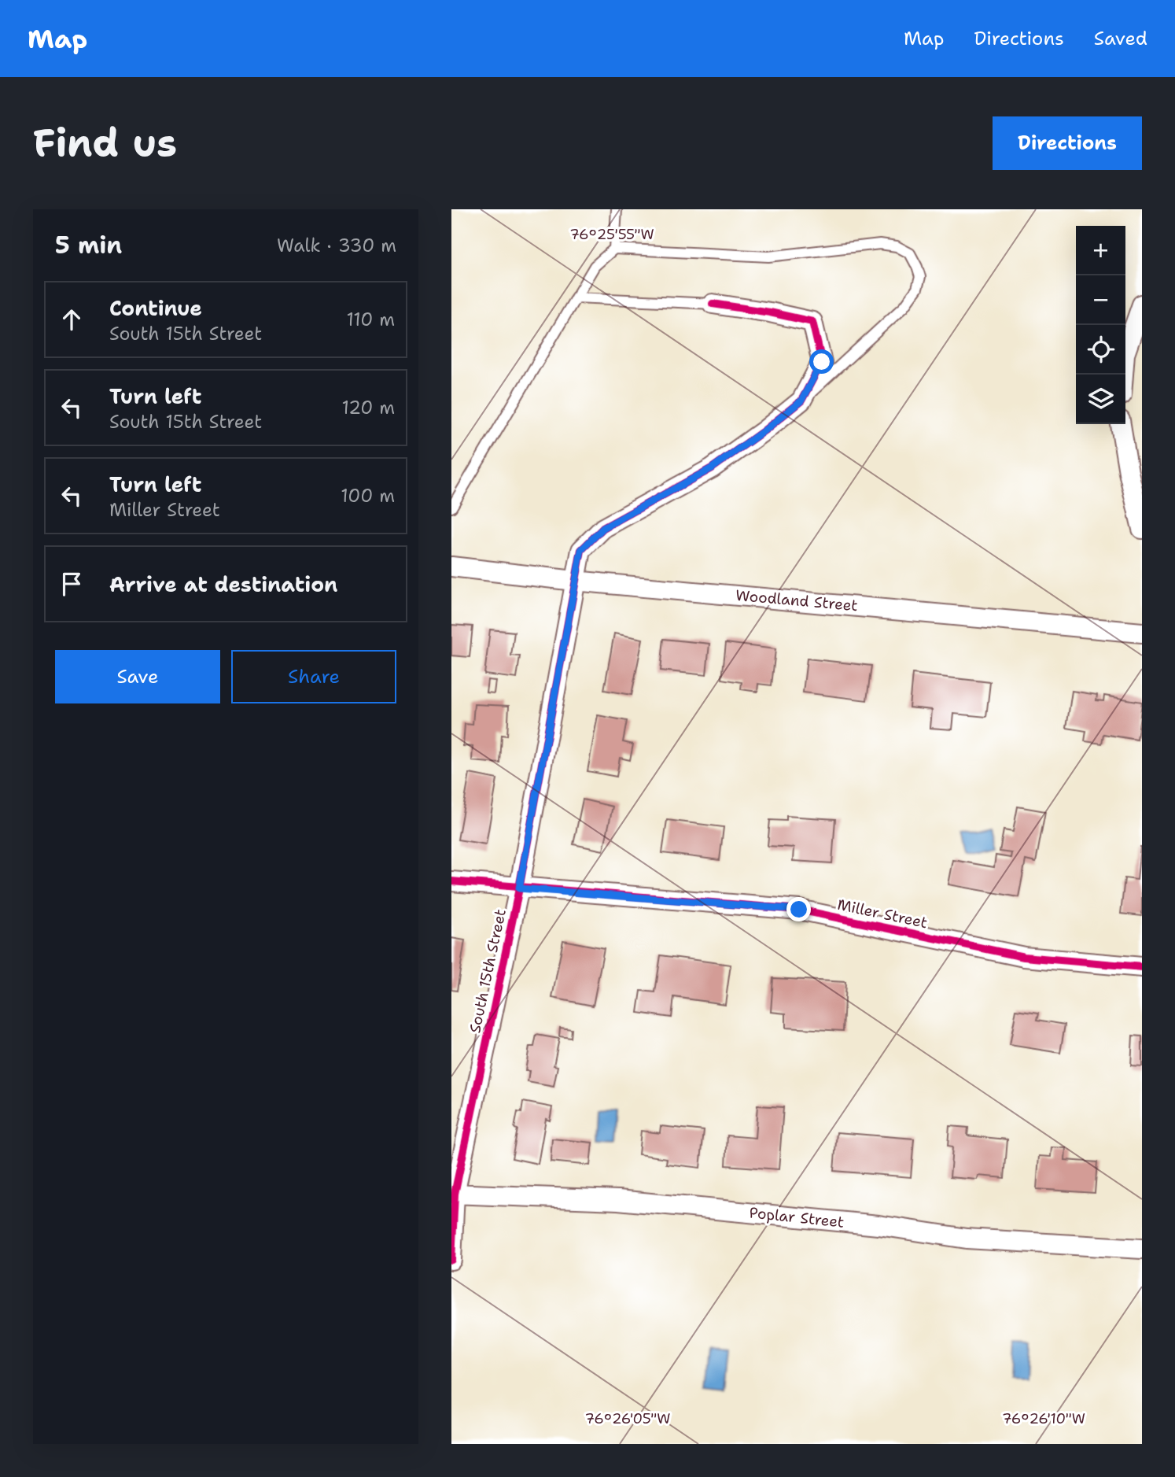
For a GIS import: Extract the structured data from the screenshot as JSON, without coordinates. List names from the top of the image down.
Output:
{
  "streets": {
    "street": [
      "Woodland Street",
      "Miller Street",
      "South 15th Street",
      "Poplar Street"
    ]
  },
  "crossings": [
    ["Woodland Street", "South 15th Street"],
    ["Miller Street", "South 15th Street"],
    ["South 15th Street", "Poplar Street"]
  ],
  "page": {
    "header": "Map",
    "nav": ["Map", "Directions", "Saved"],
    "buttons": [
      "Directions",
      ["Save", "Share"]
    ],
    "title": "Find us",
    "heading": ["5 min", "Walk · 330 m"],
    "map_buttons": ["+", "−"],
    "list": [
      ["Continue", "South 15th Street", "110 m"],
      ["Turn left", "South 15th Street", "120 m"],
      ["Turn left", "Miller Street", "100 m"],
      "Arrive at destination"
    ]
  },
  "coordinates": ["76°25'55\"W", "76°26'05\"W", "76°26'10\"W"]
}
